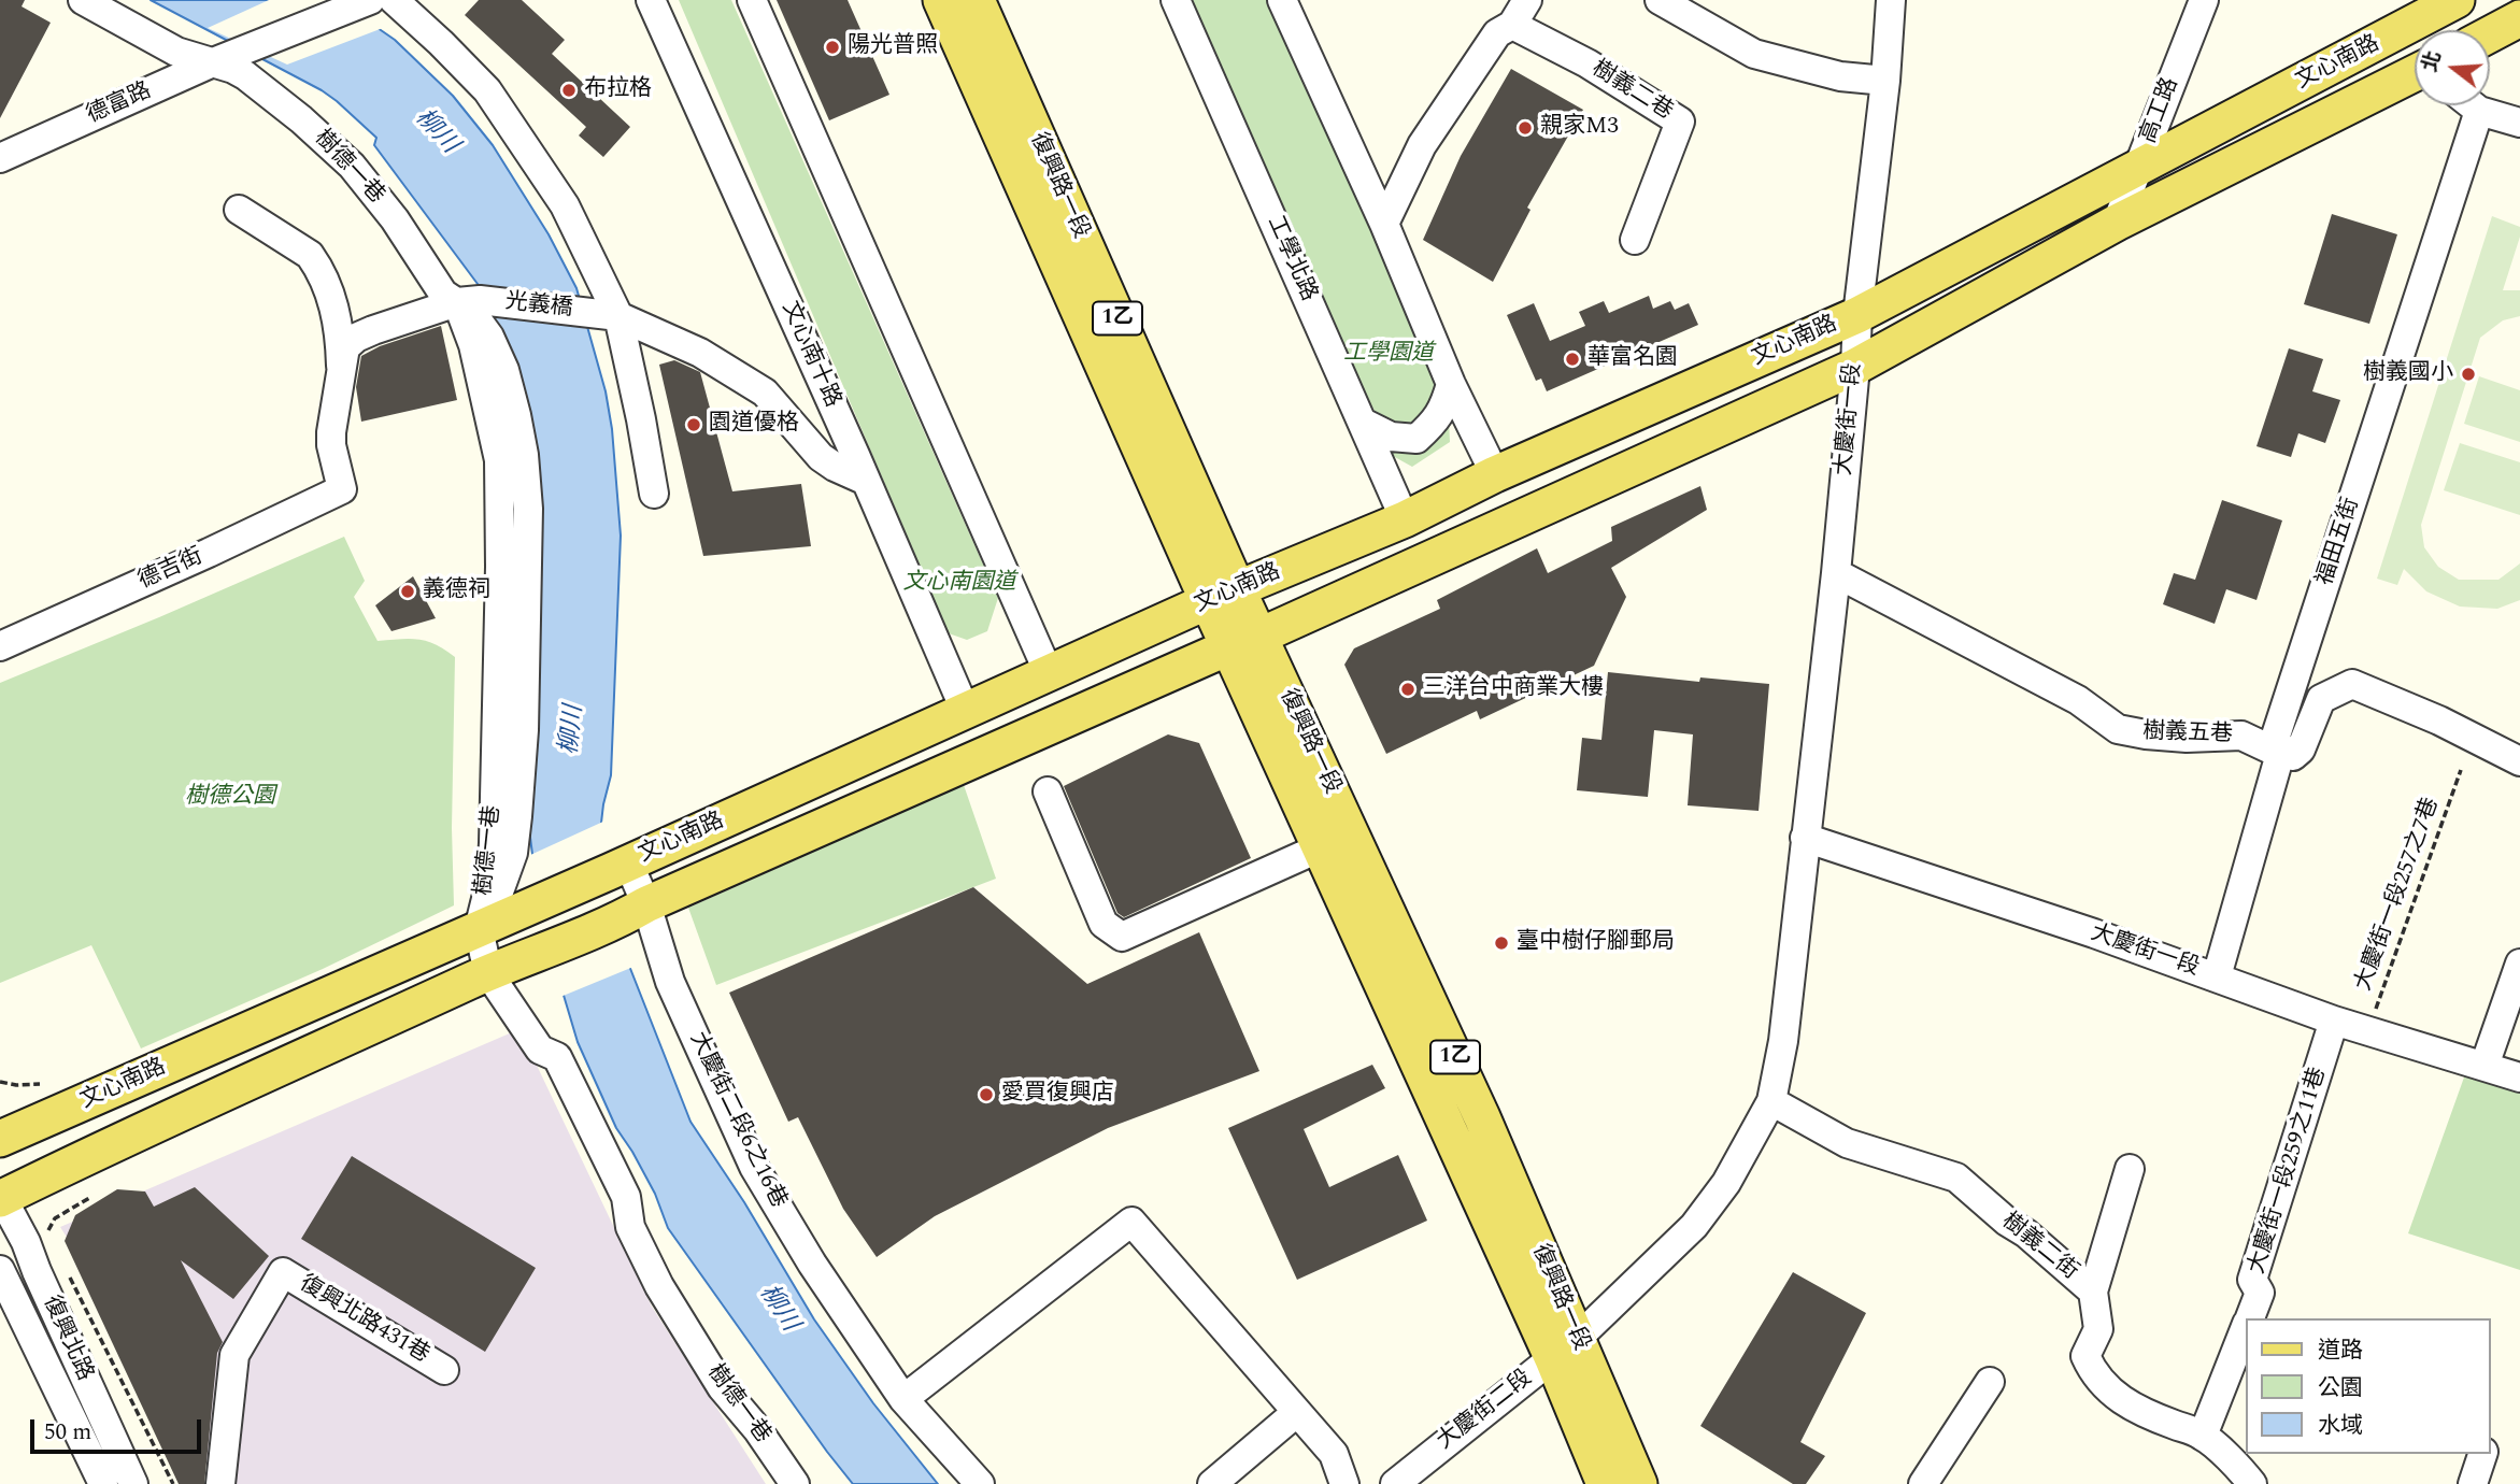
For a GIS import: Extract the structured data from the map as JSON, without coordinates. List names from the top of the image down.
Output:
{
  "streets": {
    "main road": ["文心南路", "復興路一段", "1乙"],
    "street": [
      "樹義二巷",
      "德富路",
      "高工路",
      "樹德一巷",
      "工學北路",
      "光義橋",
      "文心南十路",
      "大慶街一段",
      "福田五街",
      "德吉街",
      "樹義五巷",
      "大慶街二段6之16巷",
      "大慶街一段259之11巷",
      "樹義二街",
      "復興北路431巷",
      "復興北路",
      "大慶街二段"
    ],
    "path": ["大慶街一段257之7巷"]
  },
  "crossings": [
    ["文心南路", "高工路"],
    ["文心南路", "樹德一巷"],
    ["文心南路", "復興路一段"],
    ["文心南路", "工學北路"],
    ["文心南路", "文心南十路"],
    ["文心南路", "大慶街一段"],
    ["文心南路", "大慶街二段6之16巷"],
    ["文心南路", "復興北路"],
    ["德富路", "樹德一巷"],
    ["樹德一巷", "光義橋"],
    ["復興路一段", "大慶街一段"],
    ["復興路一段", "大慶街二段"],
    ["光義橋", "文心南十路"],
    ["大慶街一段", "福田五街"],
    ["大慶街一段", "樹義五巷"],
    ["大慶街一段", "大慶街一段257之7巷"],
    ["大慶街一段", "大慶街一段259之11巷"],
    ["大慶街一段", "樹義二街"],
    ["大慶街一段", "大慶街二段"],
    ["福田五街", "樹義五巷"],
    ["大慶街一段259之11巷", "樹義二街"]
  ],
  "water": ["柳川"],
  "parks": ["工學園道", "文心南園道", "樹德公園"],
  "places": [
    "陽光普照",
    "布拉格",
    "親家M3",
    "華富名園",
    "樹義國小",
    "園道優格",
    "義德祠",
    "三洋台中商業大樓",
    "臺中樹仔腳郵局",
    "愛買復興店"
  ],
  "legend": ["道路", "公園", "水域"],
  "scale_bar": "50 m",
  "north": "left"
}
